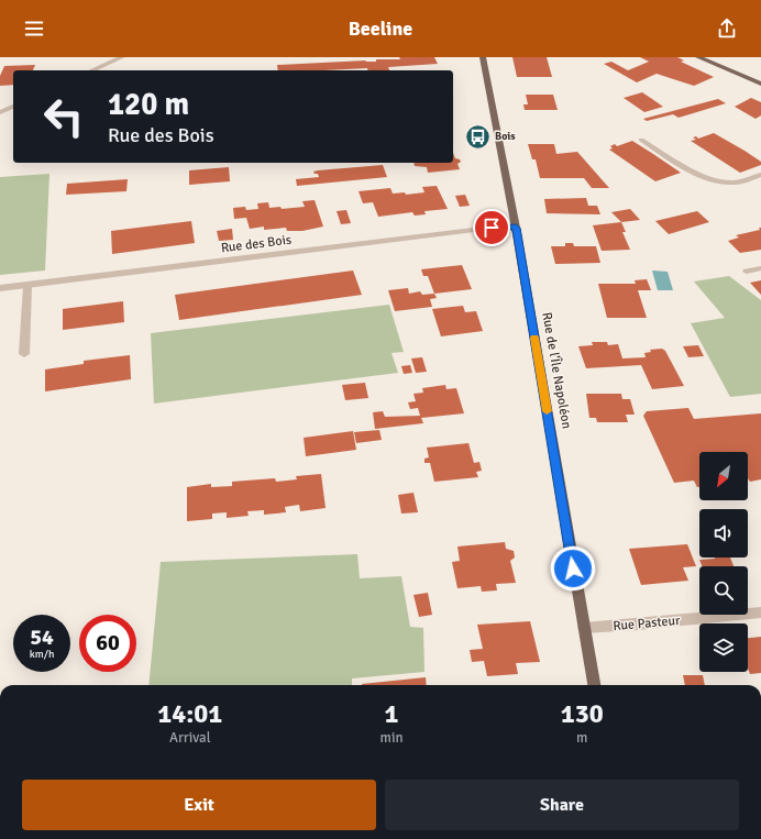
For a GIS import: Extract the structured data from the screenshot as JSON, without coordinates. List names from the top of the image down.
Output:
{
  "streets": {
    "main road": ["Rue de l'Île Napoléon"],
    "street": ["Rue des Bois", "Rue Pasteur"]
  },
  "crossings": [
    ["Rue des Bois", "Rue de l'Île Napoléon"],
    ["Rue de l'Île Napoléon", "Rue Pasteur"]
  ],
  "places": {
    "bus stop": ["Bois"]
  },
  "north": "bottom left",
  "page": {
    "header": "Beeline",
    "turn": ["120 m", "Rue des Bois"],
    "speed": "54 km/h",
    "limit": "60",
    "eta": [
      "14:01",
      "Arrival",
      "1",
      "min",
      "130",
      "m"
    ],
    "buttons": ["Exit", "Share"]
  }
}
